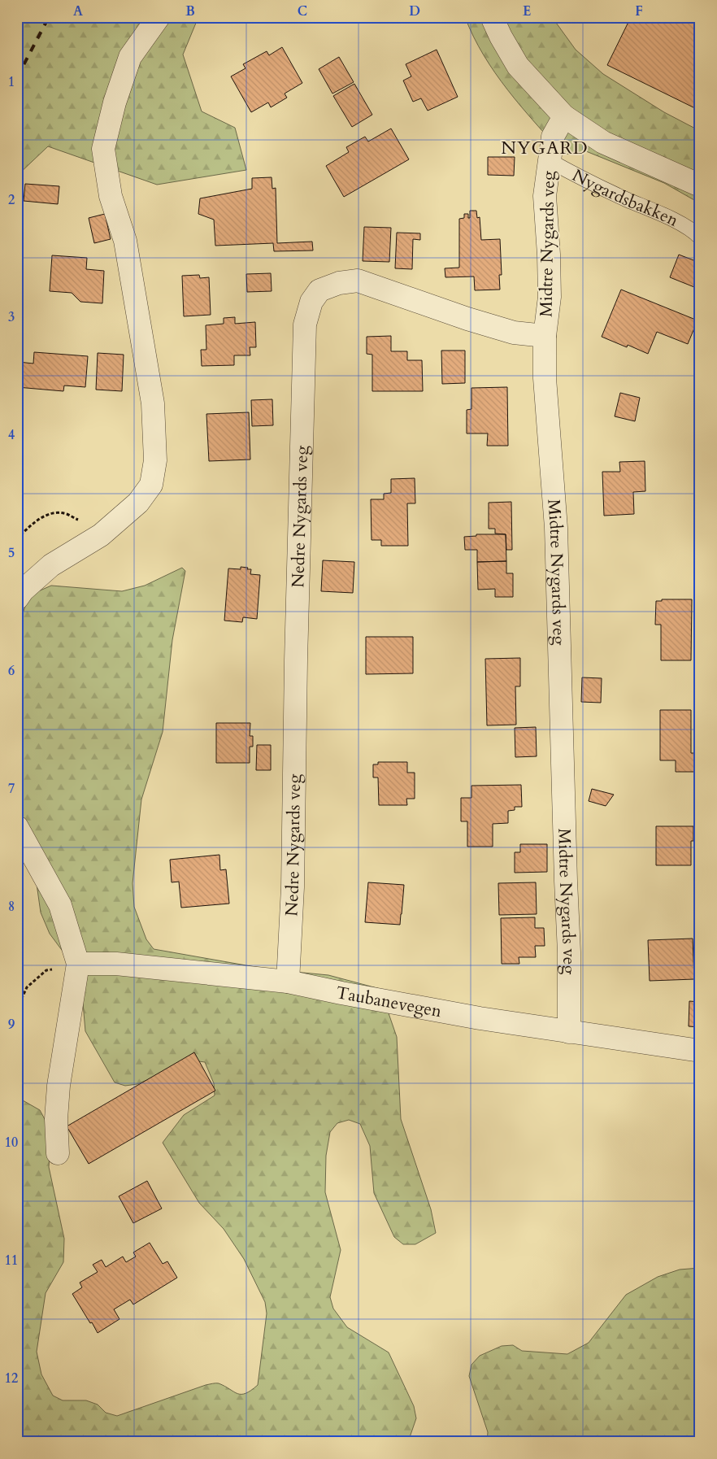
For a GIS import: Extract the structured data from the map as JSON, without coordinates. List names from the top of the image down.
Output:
{
  "streets": {
    "street": ["Midtre Nygards veg", "Nedre Nygards veg", "Taubanevegen"],
    "lane": ["Nygardsbakken"]
  },
  "crossings": [
    ["Nygardsbakken", "Midtre Nygards veg"],
    ["Midtre Nygards veg", "Nedre Nygards veg"],
    ["Midtre Nygards veg", "Taubanevegen"],
    ["Nedre Nygards veg", "Taubanevegen"]
  ],
  "districts": ["NYGARD"],
  "grid": {
    "columns": [
      "A",
      "B",
      "C",
      "D",
      "E",
      "F"
    ],
    "rows": [
      "1",
      "2",
      "3",
      "4",
      "5",
      "6",
      "7",
      "8",
      "9",
      "10",
      "11",
      "12"
    ]
  }
}
